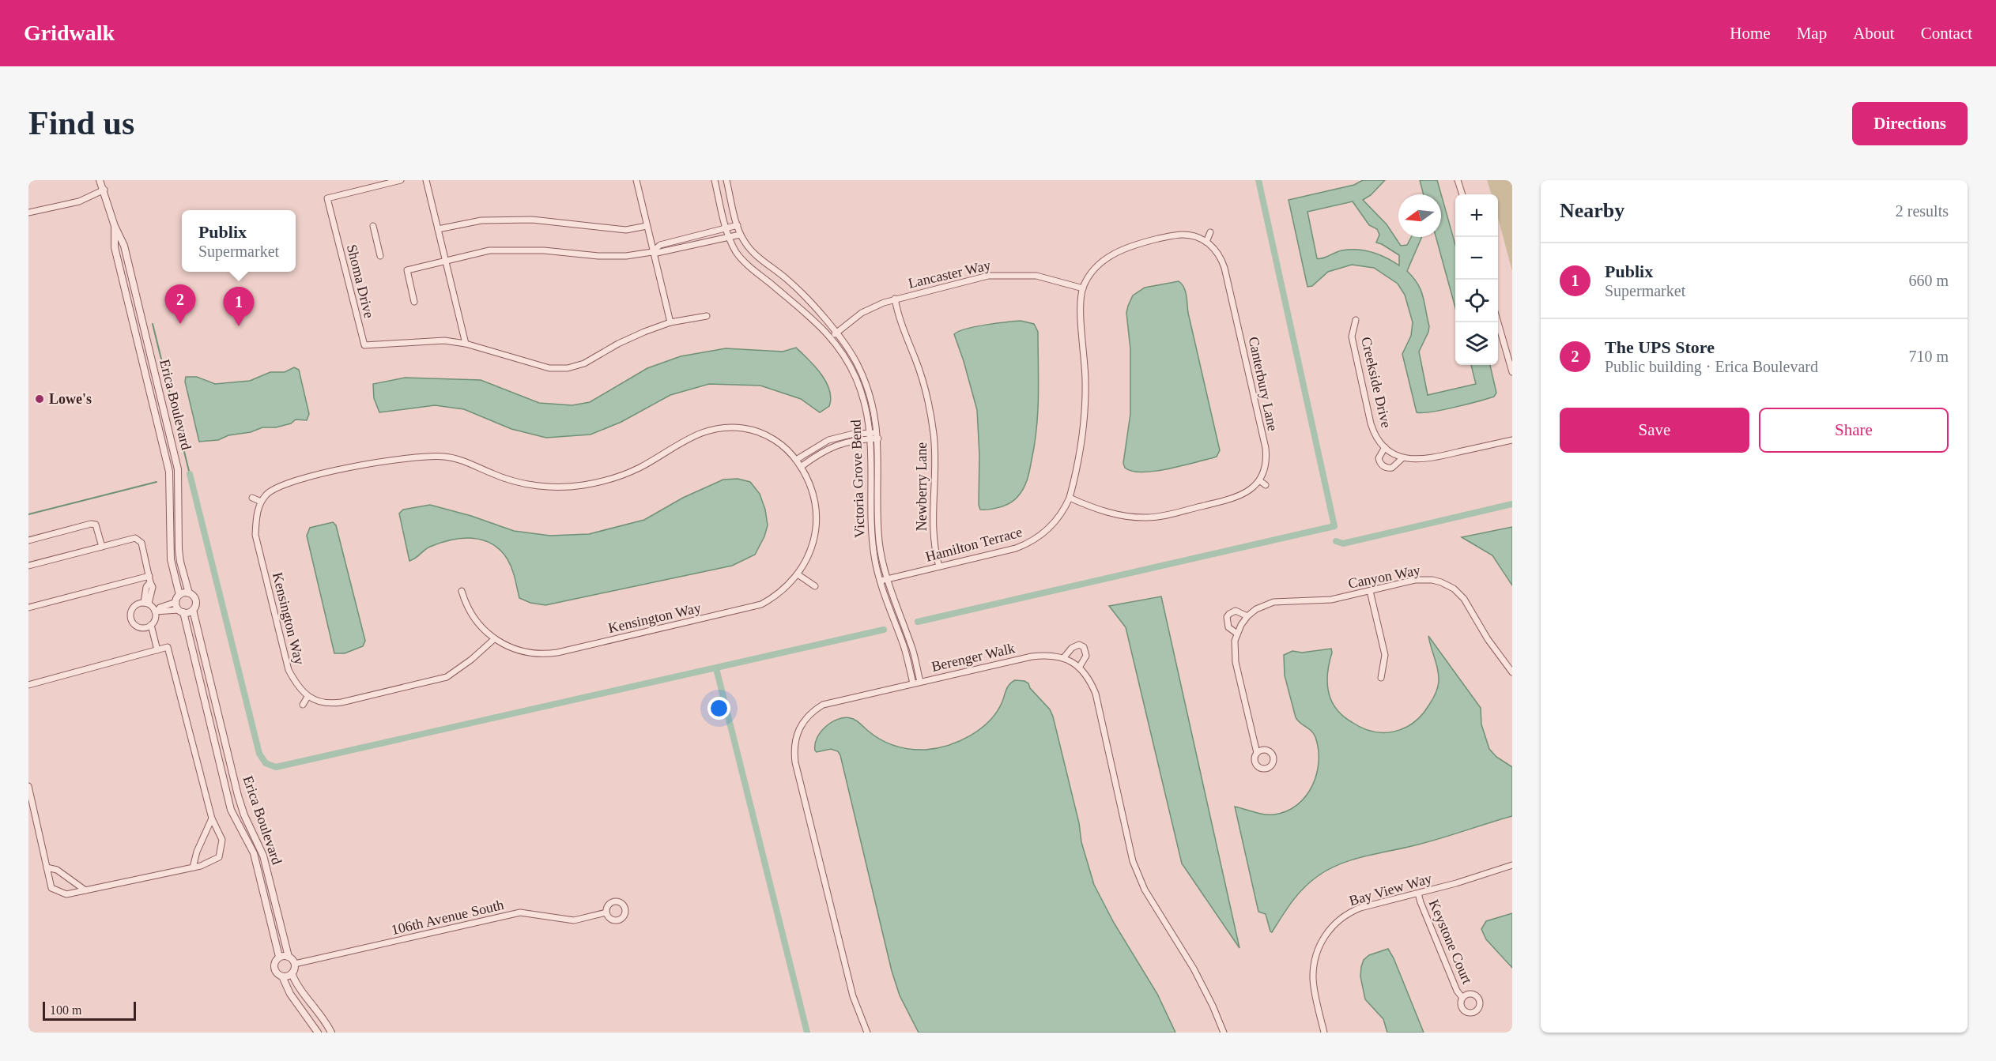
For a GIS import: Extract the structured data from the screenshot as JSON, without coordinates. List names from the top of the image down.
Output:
{
  "streets": {
    "street": [
      "Lancaster Way",
      "Shoma Drive",
      "Creekside Drive",
      "Canterbury Lane",
      "Erica Boulevard",
      "Victoria Grove Bend",
      "Newberry Lane",
      "Hamilton Terrace",
      "Canyon Way",
      "Kensington Way",
      "Berenger Walk",
      "Bay View Way",
      "106th Avenue South",
      "Keystone Court"
    ]
  },
  "crossings": [
    ["Lancaster Way", "Victoria Grove Bend"],
    ["Lancaster Way", "Newberry Lane"],
    ["Lancaster Way", "Hamilton Terrace"],
    ["Erica Boulevard", "106th Avenue South"],
    ["Victoria Grove Bend", "Hamilton Terrace"],
    ["Victoria Grove Bend", "Berenger Walk"],
    ["Newberry Lane", "Hamilton Terrace"],
    ["Bay View Way", "Keystone Court"]
  ],
  "places": ["Lowe's"],
  "scale_bar": "100 m",
  "north": "left",
  "page": {
    "header": "Gridwalk",
    "nav": [
      "Home",
      "Map",
      "About",
      "Contact"
    ],
    "buttons": [
      "Directions",
      ["Save", "Share"]
    ],
    "title": "Find us",
    "heading": ["Nearby", "2 results"],
    "map_buttons": ["+", "−"],
    "popup": ["Publix", "Supermarket"],
    "list": [
      {
        "mark": "1",
        "name": "Publix",
        "note": "Supermarket",
        "value": "660 m"
      },
      {
        "mark": "2",
        "name": "The UPS Store",
        "note": "Public building · Erica Boulevard",
        "value": "710 m"
      }
    ],
    "pins": ["2", "1"],
    "scale": "100 m"
  }
}
